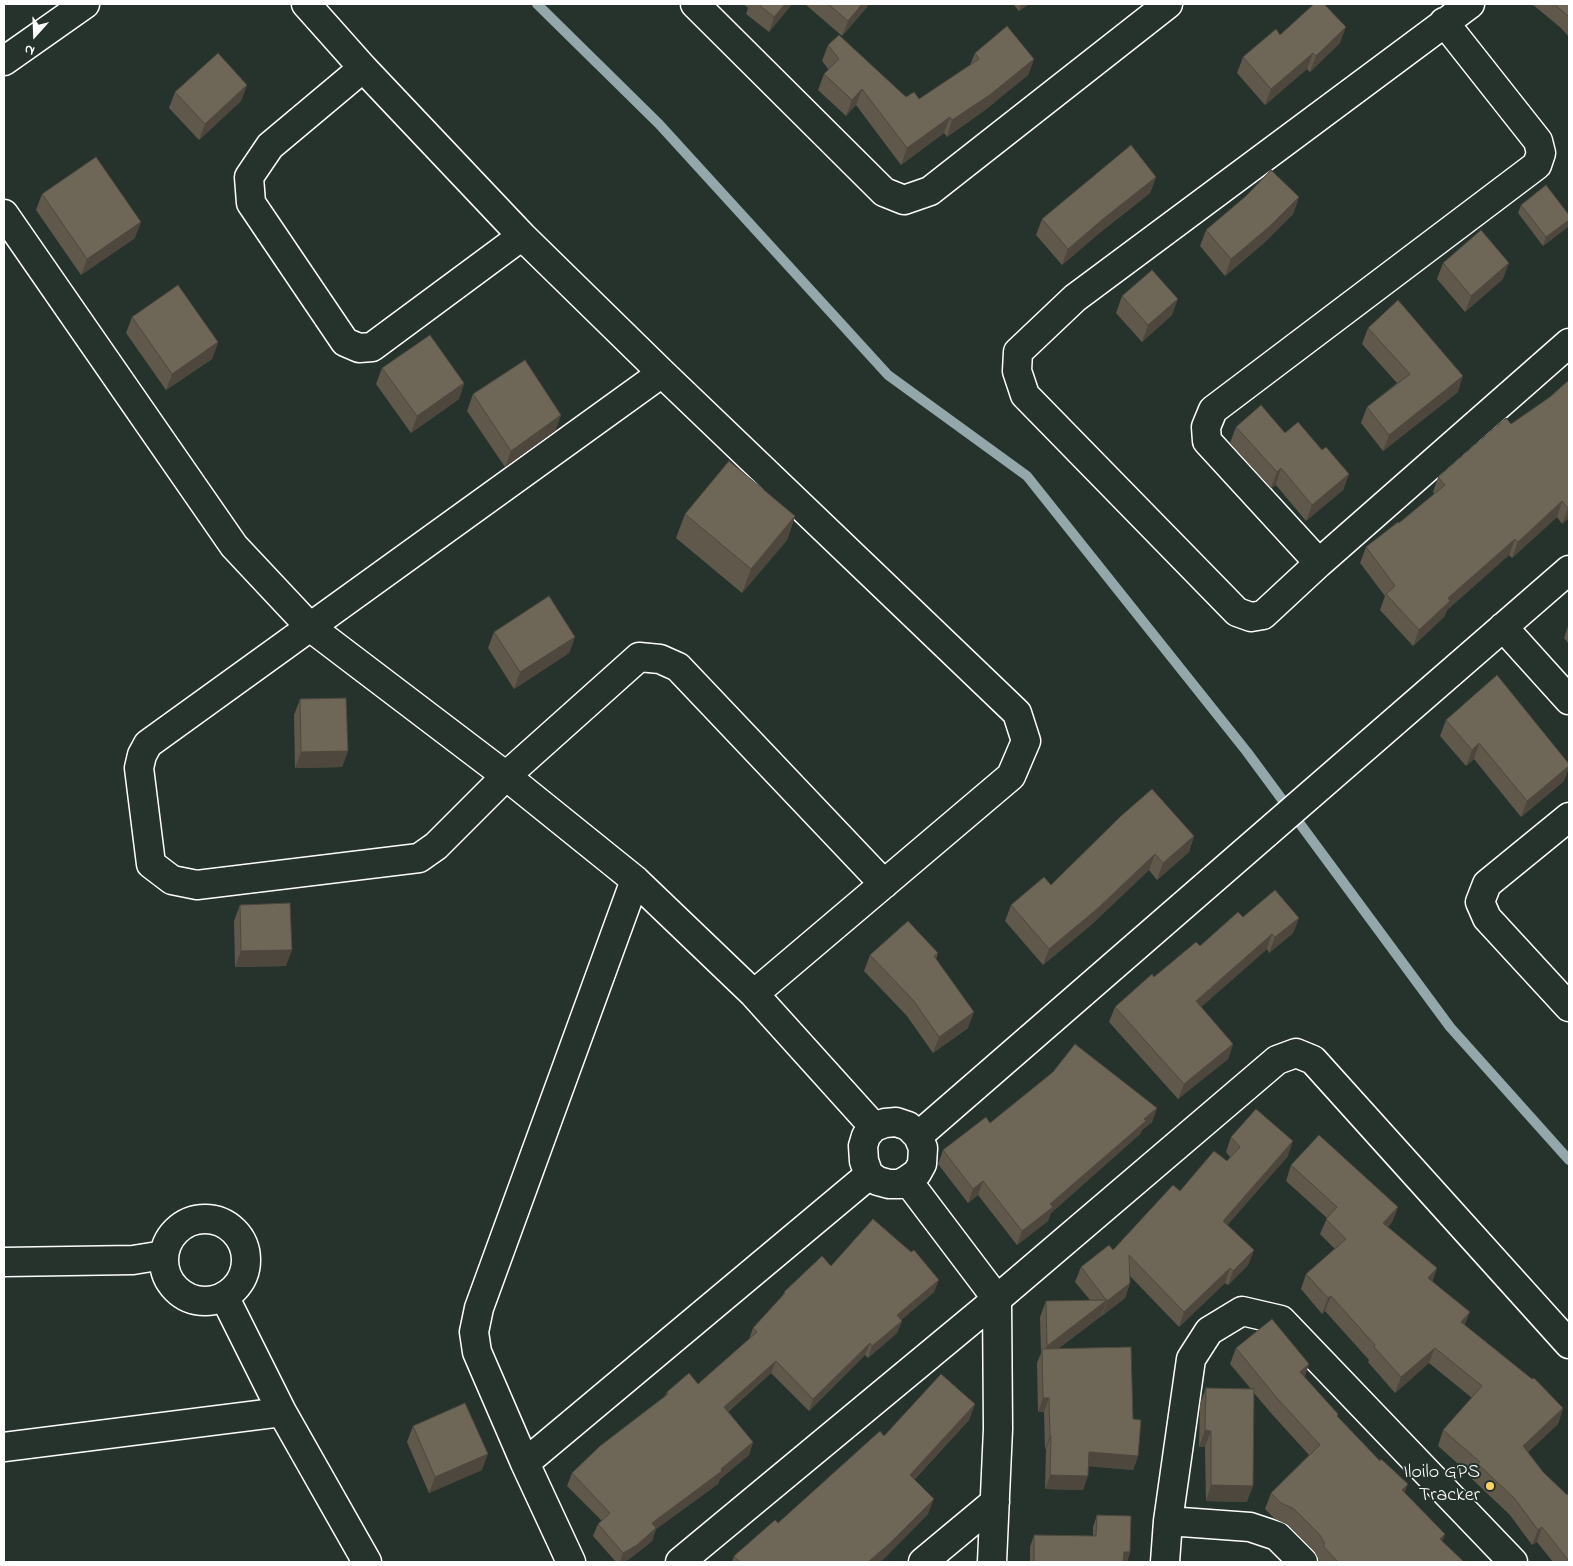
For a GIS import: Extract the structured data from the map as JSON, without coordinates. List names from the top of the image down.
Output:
{
  "places": ["Iloilo GPS Tracker"],
  "north": "bottom"
}
